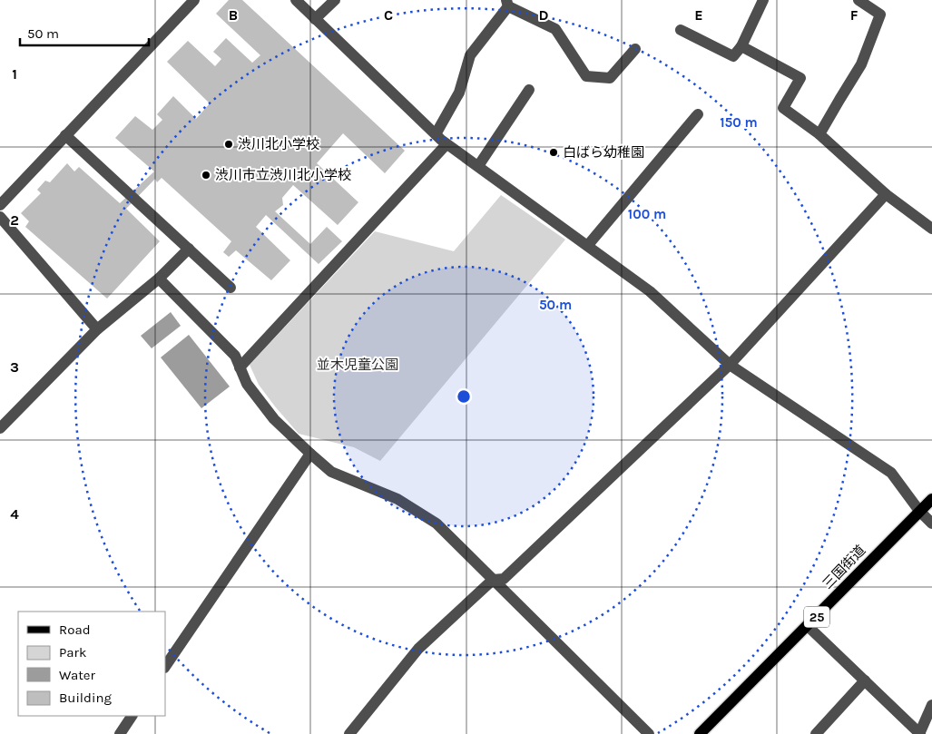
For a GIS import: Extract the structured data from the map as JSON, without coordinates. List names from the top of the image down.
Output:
{
  "streets": {
    "main road": ["三国街道", "25"]
  },
  "parks": ["並木児童公園"],
  "places": ["渋川北小学校", "白ばら幼稚園", "渋川市立渋川北小学校"],
  "legend": [
    "Road",
    "Park",
    "Water",
    "Building"
  ],
  "scale_bar": "50 m",
  "grid": {
    "columns": [
      "B",
      "C",
      "D",
      "E",
      "F"
    ],
    "rows": [
      "1",
      "2",
      "3",
      "4"
    ]
  },
  "rings": ["150 m", "100 m", "50 m"]
}
